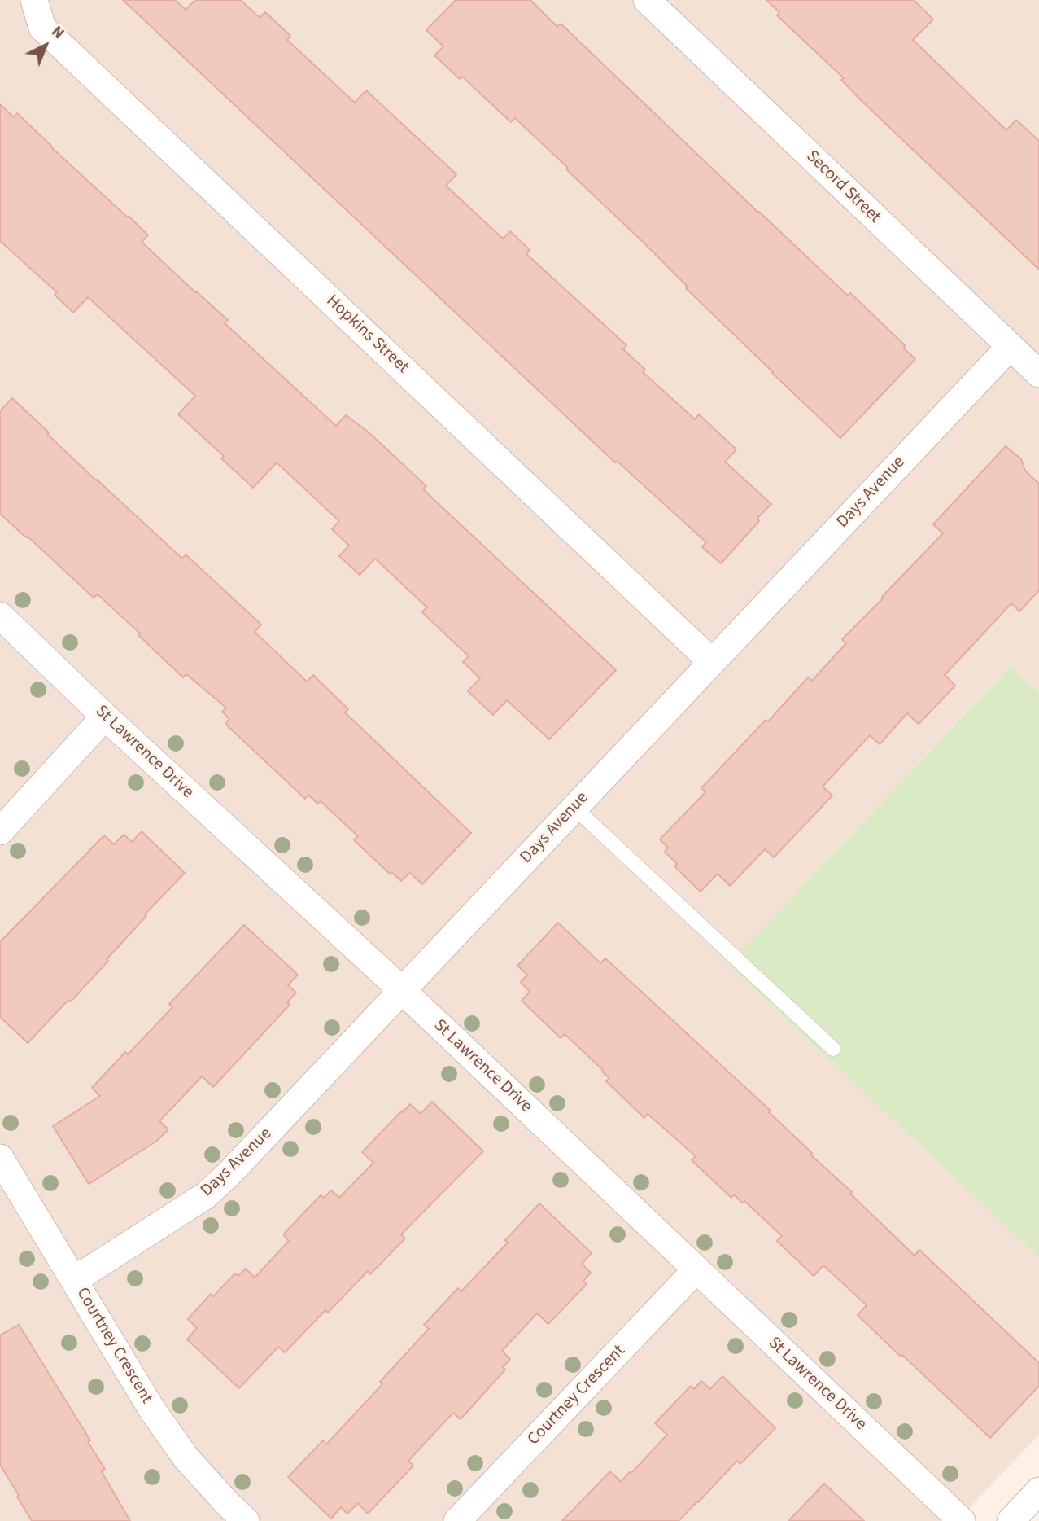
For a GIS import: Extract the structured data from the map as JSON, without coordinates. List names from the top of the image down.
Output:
{
  "streets": {
    "street": [
      "Secord Street",
      "Hopkins Street",
      "Days Avenue",
      "St Lawrence Drive",
      "Courtney Crescent"
    ]
  },
  "crossings": [
    ["Secord Street", "Days Avenue"],
    ["Hopkins Street", "Days Avenue"],
    ["Days Avenue", "St Lawrence Drive"],
    ["Days Avenue", "Courtney Crescent"],
    ["St Lawrence Drive", "Courtney Crescent"]
  ],
  "north": "top right"
}
